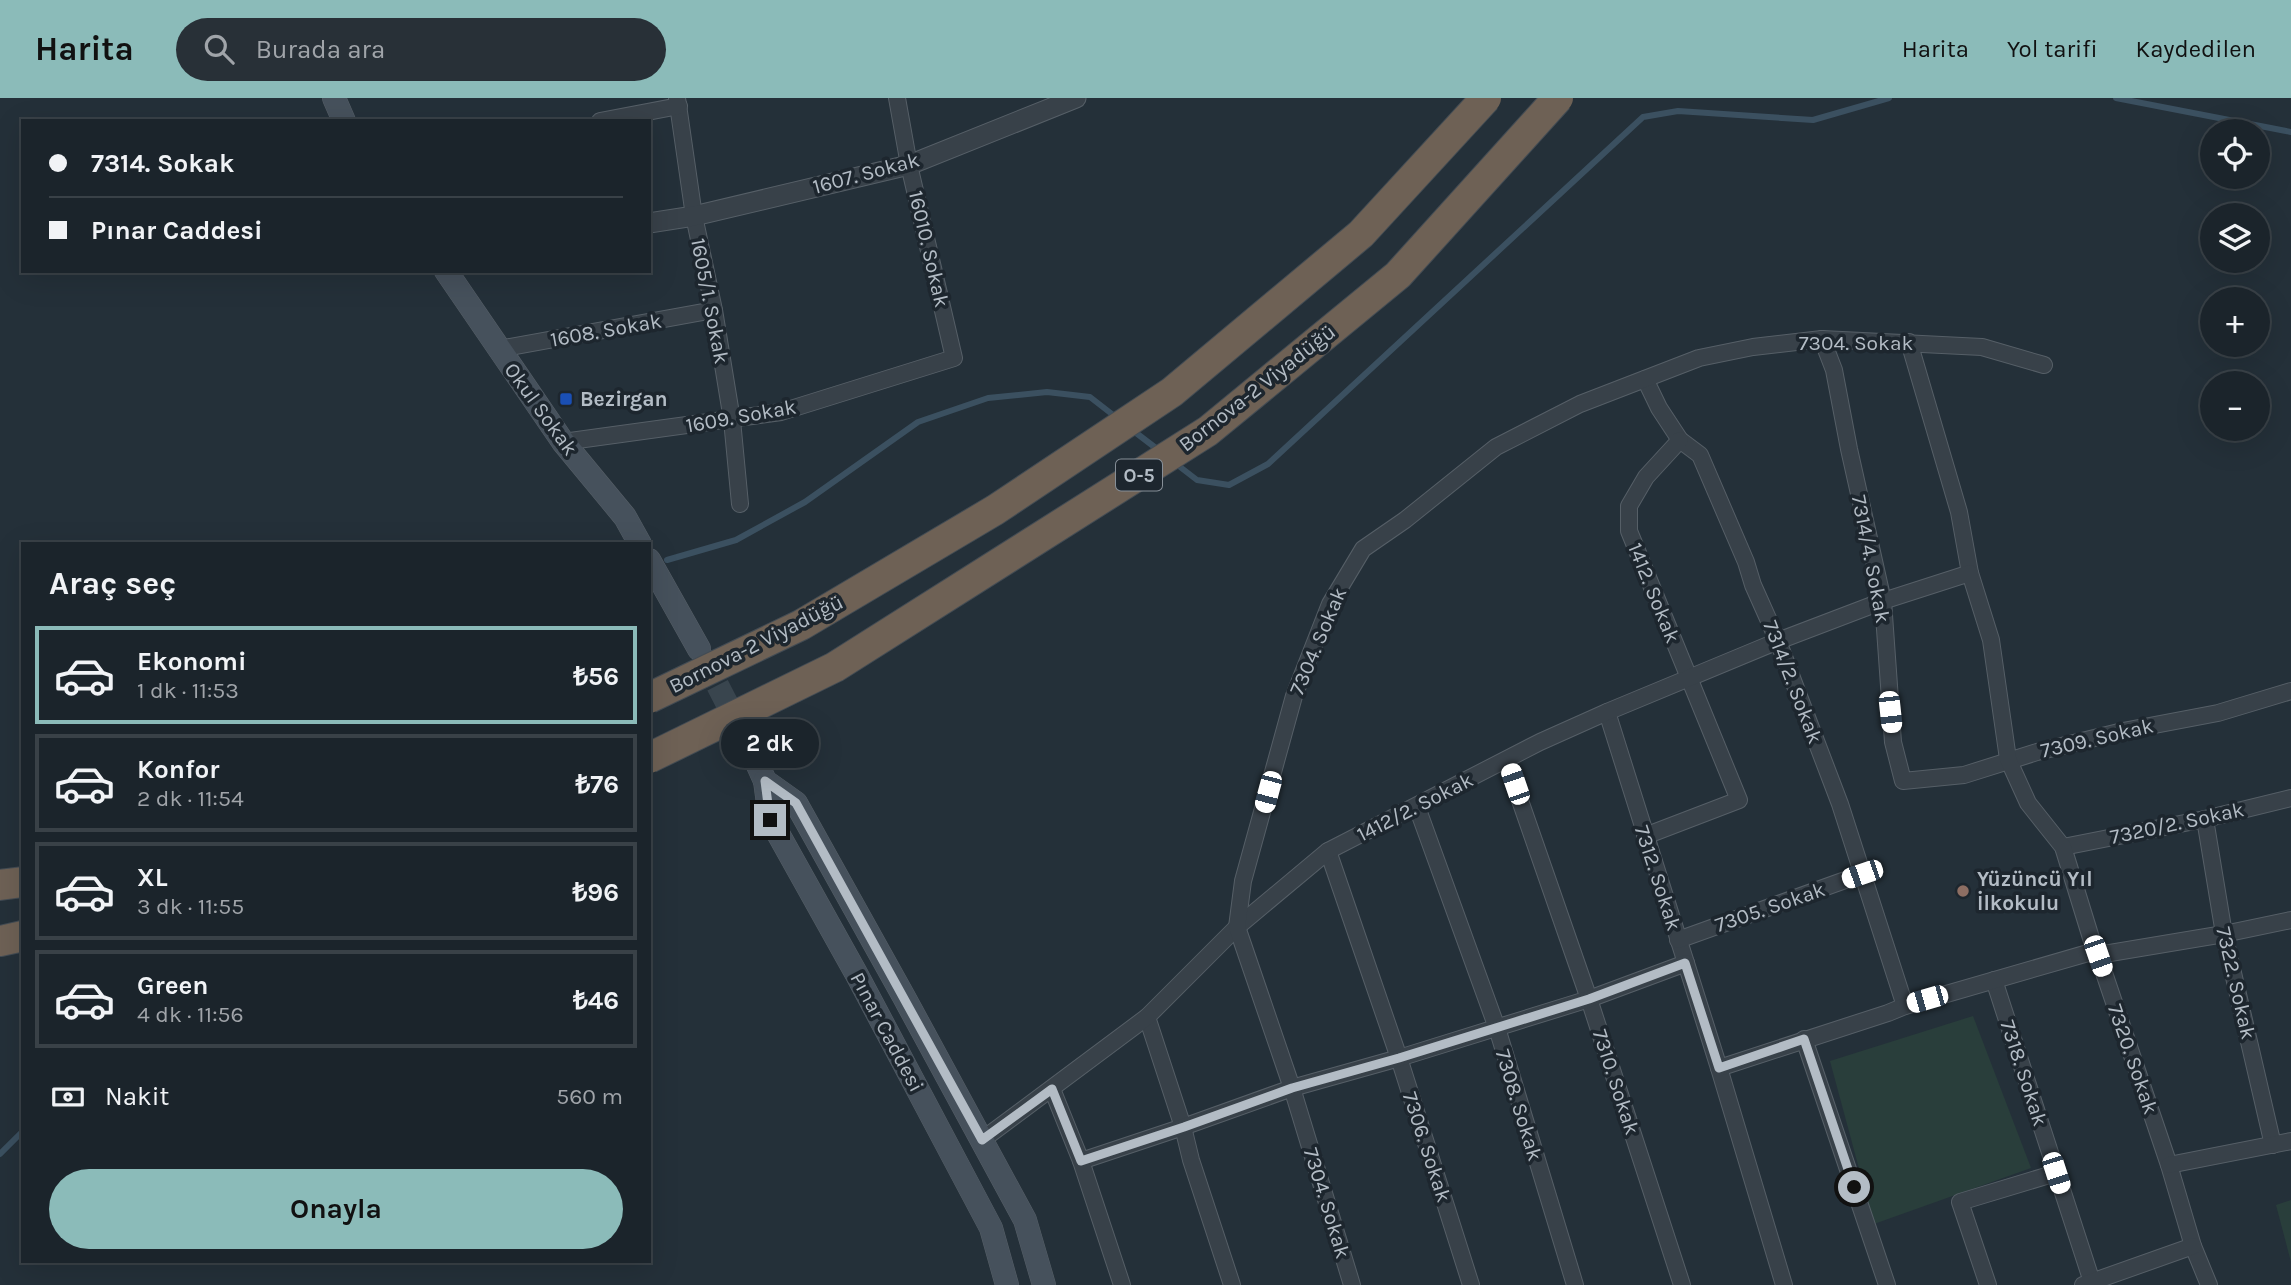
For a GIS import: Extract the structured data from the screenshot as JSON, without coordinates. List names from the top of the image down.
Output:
{
  "streets": {
    "highway": ["Bornova-2 Viyadüğü", "O-5"],
    "main road": ["Okul Sokak", "Pınar Caddesi"],
    "street": [
      "1607. Sokak",
      "16010. Sokak",
      "1605/1. Sokak",
      "1608. Sokak",
      "7304. Sokak",
      "1609. Sokak",
      "7314/4. Sokak",
      "1412. Sokak",
      "7314/2. Sokak",
      "7309. Sokak",
      "1412/2. Sokak",
      "7320/2. Sokak",
      "7312. Sokak",
      "7305. Sokak",
      "7322. Sokak",
      "7320. Sokak",
      "7318. Sokak",
      "7310. Sokak",
      "7308. Sokak",
      "7306. Sokak"
    ]
  },
  "crossings": [
    ["1607. Sokak", "16010. Sokak"],
    ["1607. Sokak", "1605/1. Sokak"],
    ["16010. Sokak", "1609. Sokak"],
    ["1605/1. Sokak", "1608. Sokak"],
    ["1605/1. Sokak", "1609. Sokak"],
    ["1608. Sokak", "Okul Sokak"],
    ["7304. Sokak", "7314/4. Sokak"],
    ["7304. Sokak", "7314/2. Sokak"],
    ["7304. Sokak", "1412/2. Sokak"],
    ["Okul Sokak", "1609. Sokak"],
    ["7314/4. Sokak", "7309. Sokak"],
    ["7314/4. Sokak", "1412/2. Sokak"],
    ["1412. Sokak", "7314/2. Sokak"],
    ["1412. Sokak", "1412/2. Sokak"],
    ["1412. Sokak", "7312. Sokak"],
    ["7314/2. Sokak", "1412/2. Sokak"],
    ["7314/2. Sokak", "7305. Sokak"],
    ["7309. Sokak", "7320. Sokak"],
    ["1412/2. Sokak", "7312. Sokak"],
    ["1412/2. Sokak", "Pınar Caddesi"],
    ["1412/2. Sokak", "7320. Sokak"],
    ["1412/2. Sokak", "7310. Sokak"],
    ["1412/2. Sokak", "7308. Sokak"],
    ["1412/2. Sokak", "7306. Sokak"],
    ["7320/2. Sokak", "7322. Sokak"],
    ["7320/2. Sokak", "7320. Sokak"],
    ["7312. Sokak", "7305. Sokak"]
  ],
  "places": {
    "transit": ["Bezirgan"],
    "other": ["Yüzüncü Yıl İlkokulu"]
  },
  "page": {
    "header": "Harita",
    "search": "Burada ara",
    "nav": ["Harita", "Yol tarifi", "Kaydedilen"],
    "map_buttons": ["+", "−"],
    "banner": ["7314. Sokak", "Pınar Caddesi"],
    "heading": "Araç seç",
    "list": [
      {
        "name": "Ekonomi",
        "note": "1 dk · 11:53",
        "value": "₺56"
      },
      {
        "name": "Konfor",
        "note": "2 dk · 11:54",
        "value": "₺76"
      },
      {
        "name": "XL",
        "note": "3 dk · 11:55",
        "value": "₺96"
      },
      {
        "name": "Green",
        "note": "4 dk · 11:56",
        "value": "₺46"
      }
    ],
    "bubble": "2 dk",
    "pay": ["Nakit", "560 m"],
    "buttons": "Onayla"
  }
}
